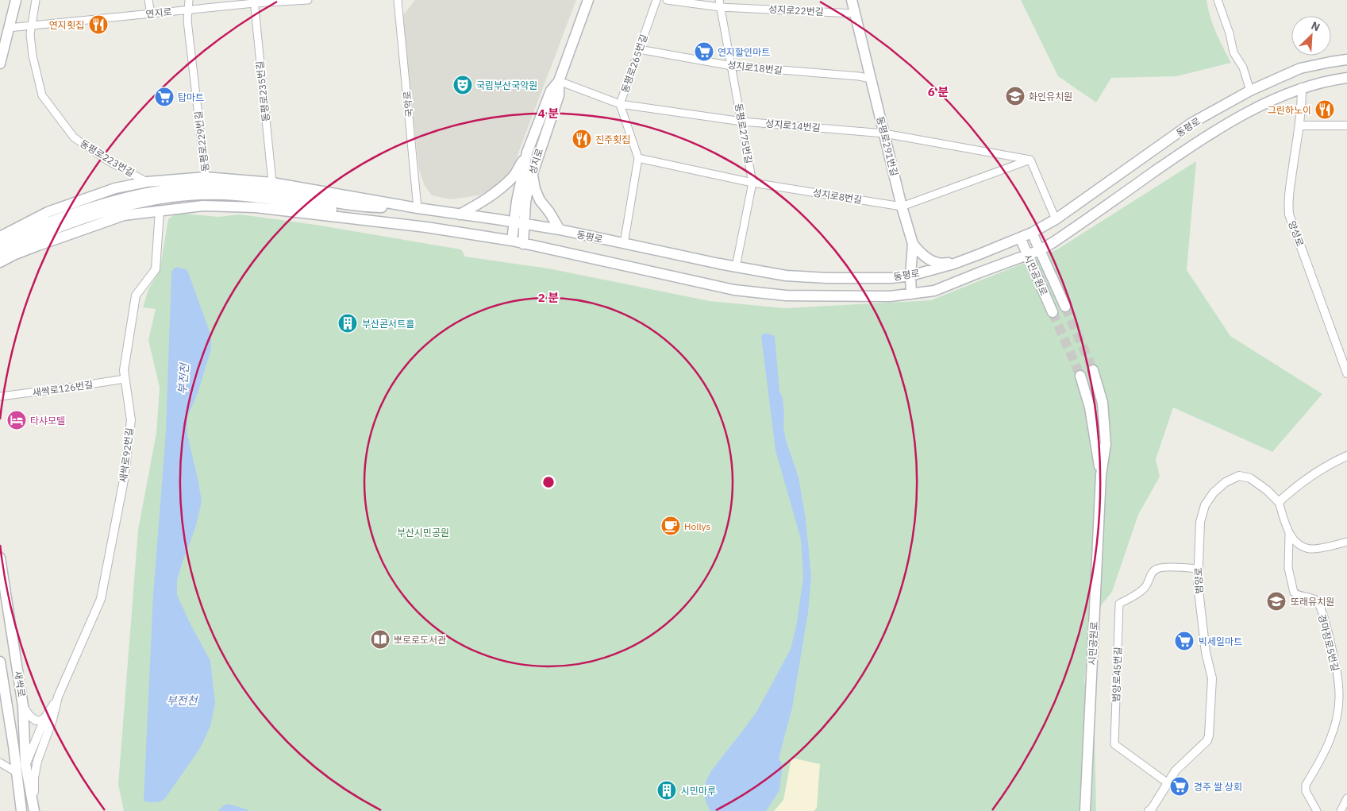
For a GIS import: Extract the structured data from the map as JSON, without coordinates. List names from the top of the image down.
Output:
{
  "streets": {
    "main road": [
      "동평로",
      "동평로291번길",
      "성지로",
      "시민공원로",
      "새싹로"
    ],
    "street": [
      "성지로22번길",
      "연지로",
      "동평로265번길",
      "성지로18번길",
      "동평로235번길",
      "국악로",
      "성지로14번길",
      "동평로275번길",
      "동평로229번길",
      "동평로223번길",
      "성지로8번길",
      "양성로",
      "새싹로126번길",
      "새싹로92번길",
      "범양로",
      "경마장로5번길",
      "범양로45번길"
    ]
  },
  "crossings": [
    ["성지로22번길", "동평로275번길"],
    ["성지로22번길", "동평로291번길"],
    ["연지로", "동평로235번길"],
    ["연지로", "동평로229번길"],
    ["연지로", "동평로223번길"],
    ["동평로265번길", "성지로18번길"],
    ["동평로265번길", "성지로14번길"],
    ["동평로265번길", "동평로"],
    ["동평로265번길", "성지로8번길"],
    ["성지로18번길", "동평로275번길"],
    ["성지로18번길", "동평로291번길"],
    ["국악로", "동평로"],
    ["성지로14번길", "동평로275번길"],
    ["성지로14번길", "동평로291번길"],
    ["성지로14번길", "성지로"],
    ["성지로14번길", "성지로8번길"],
    ["동평로", "동평로275번길"],
    ["동평로", "동평로291번길"],
    ["동평로", "성지로"],
    ["동평로", "양성로"],
    ["동평로", "시민공원로"],
    ["동평로275번길", "성지로8번길"],
    ["동평로291번길", "성지로8번길"],
    ["새싹로126번길", "새싹로92번길"],
    ["새싹로92번길", "새싹로"],
    ["범양로", "범양로45번길"]
  ],
  "water": ["부전천"],
  "parks": ["부산시민공원"],
  "places": {
    "restaurant": ["연지횟집", "그린하노이", "진주횟집"],
    "supermarket": [
      "연지할인마트",
      "탑마트",
      "빅세일마트",
      "경주 쌀 상회"
    ],
    "theatre": ["국립부산국악원"],
    "school or university": ["화인유치원", "또래유치원"],
    "building": ["부산콘서트홀", "시민마루"],
    "hotel": ["타샤모텔"],
    "cafe": ["Hollys"],
    "library": ["뽀로로도서관"]
  },
  "north": "top right",
  "rings": ["6 분", "4 분", "2 분"]
}
